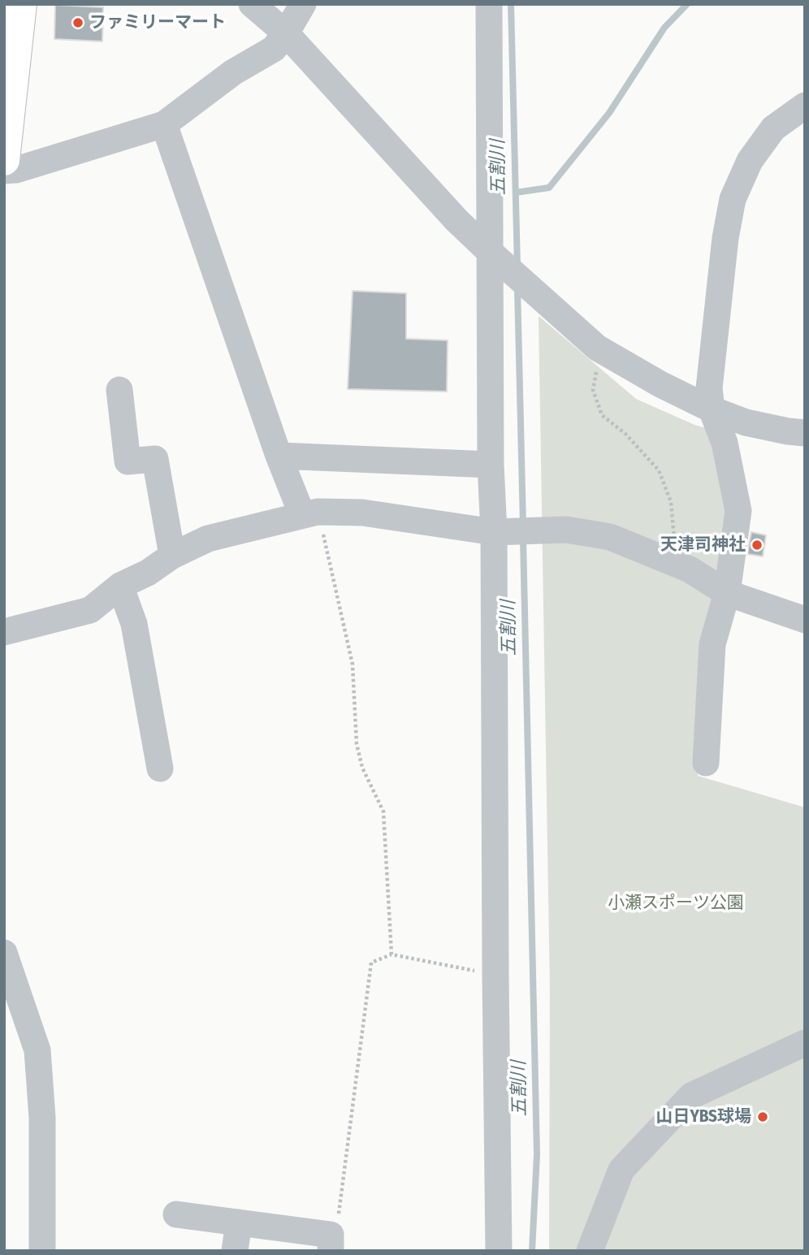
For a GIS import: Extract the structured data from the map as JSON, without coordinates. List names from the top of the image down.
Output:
{
  "water": ["五割川"],
  "parks": ["小瀬スポーツ公園"],
  "places": ["ファミリーマート", "天津司神社", "山日YBS球場"]
}
